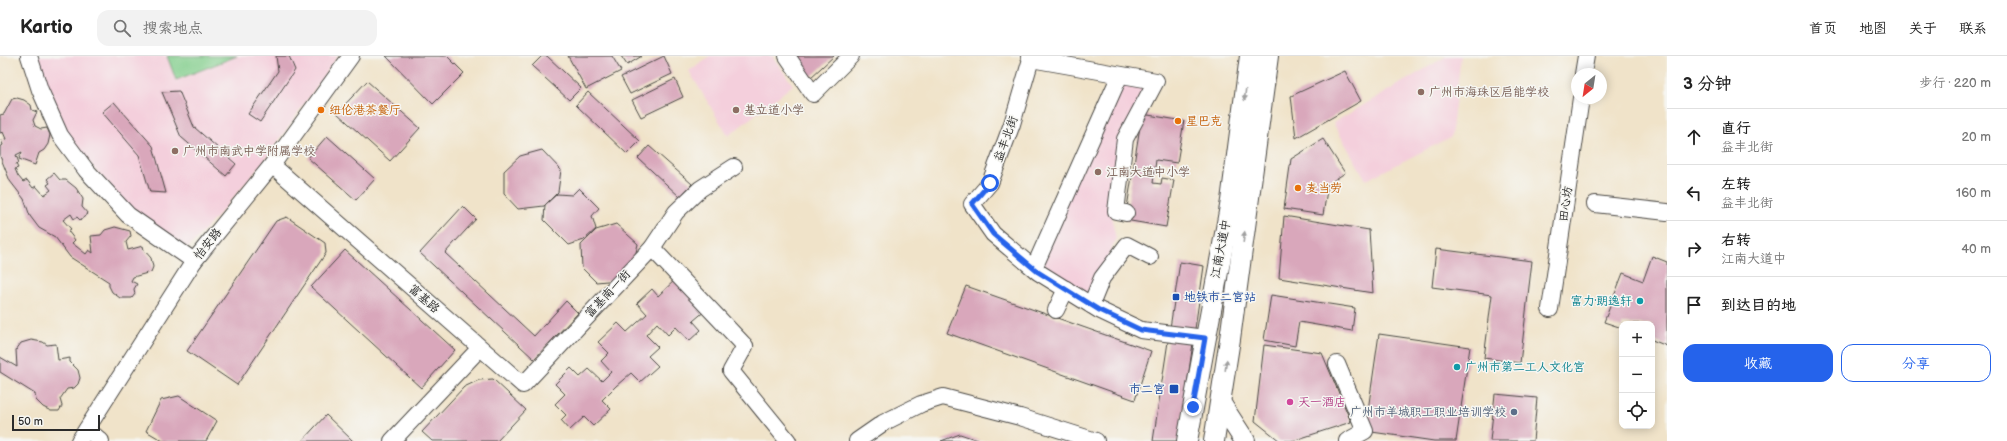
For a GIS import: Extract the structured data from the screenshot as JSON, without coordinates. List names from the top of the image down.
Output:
{
  "streets": {
    "main road": ["江南大道中"],
    "street": [
      "益丰北街",
      "田心坊",
      "怡安路",
      "富基南一街",
      "富基路"
    ]
  },
  "crossings": [
    ["益丰北街", "江南大道中"],
    ["怡安路", "富基路"],
    ["富基南一街", "富基路"]
  ],
  "places": {
    "other": [
      "广州市海珠区启能学校",
      "纽伦港茶餐厅",
      "基立道小学",
      "星巴克",
      "广州市南武中学附属学校",
      "江南大道中小学",
      "麦当劳",
      "富力·朗逸轩",
      "广州市第二工人文化宫",
      "天一酒店",
      "广州市羊城职工职业培训学校"
    ],
    "transit": ["地铁市二宫站", "市二宫"]
  },
  "scale_bar": "50 m",
  "north": "bottom left",
  "page": {
    "header": "Kartio",
    "search": "搜索地点",
    "nav": [
      "首页",
      "地图",
      "关于",
      "联系"
    ],
    "heading": ["3 分钟", "步行 · 220 m"],
    "list": [
      ["直行", "益丰北街", "20 m"],
      ["左转", "益丰北街", "160 m"],
      ["右转", "江南大道中", "40 m"],
      "到达目的地"
    ],
    "map_buttons": ["+", "−"],
    "buttons": ["收藏", "分享"],
    "scale": "50 m"
  }
}
